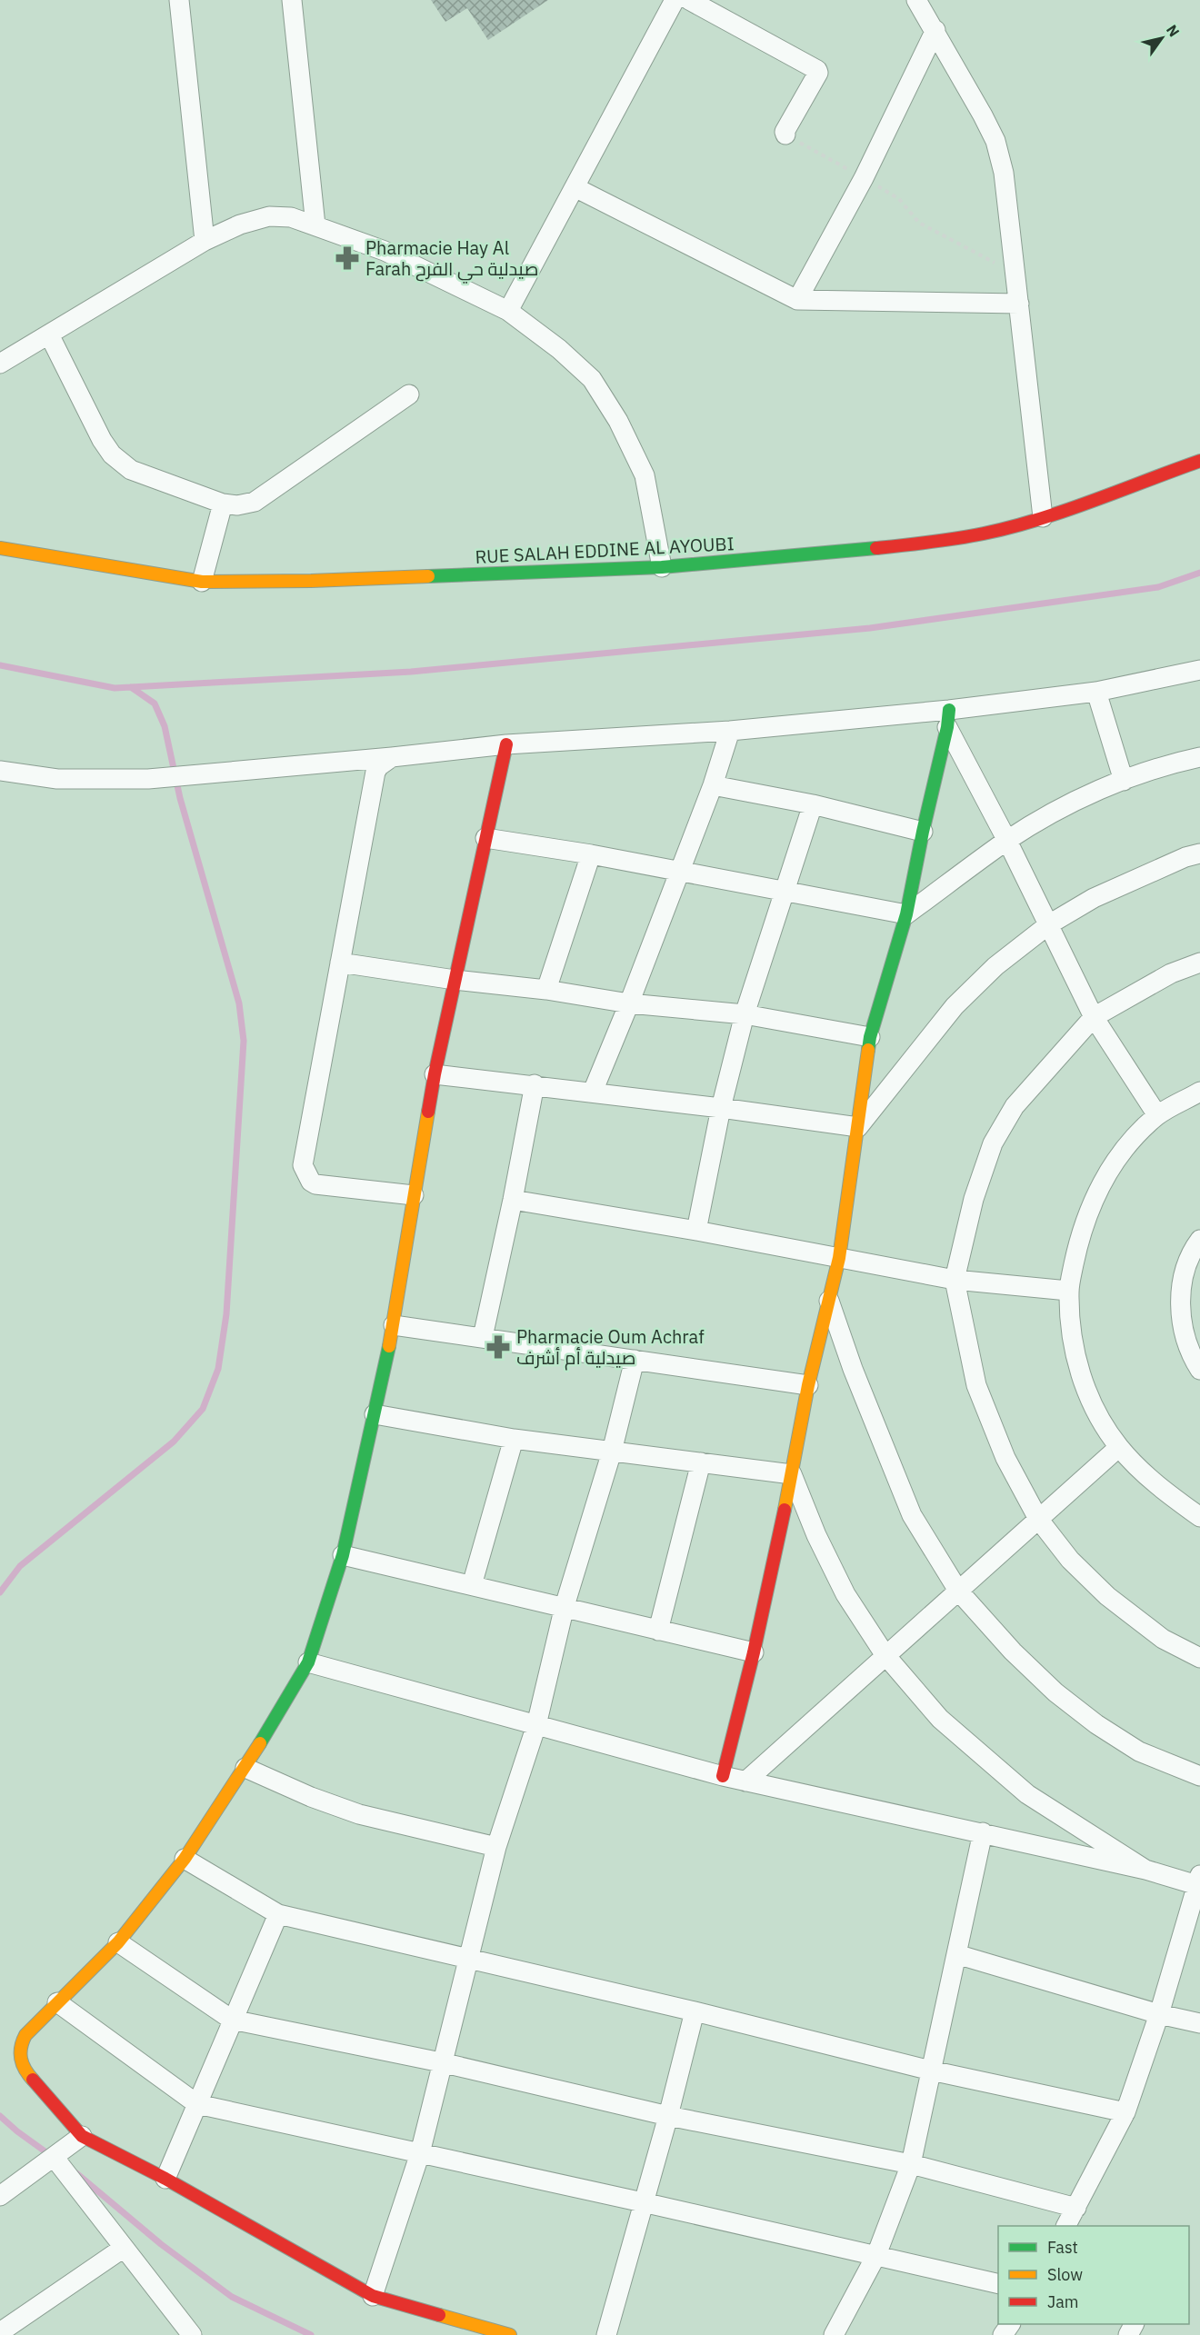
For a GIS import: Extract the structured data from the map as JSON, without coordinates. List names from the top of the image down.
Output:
{
  "streets": {
    "street": ["RUE SALAH EDDINE AL AYOUBI"]
  },
  "places": {
    "pharmacy": ["Pharmacie Hay Al Farah صيدلية حي الفرح", "Pharmacie Oum Achraf صيدلية أم أشرف"]
  },
  "legend": ["Fast", "Slow", "Jam"],
  "north": "top right"
}
